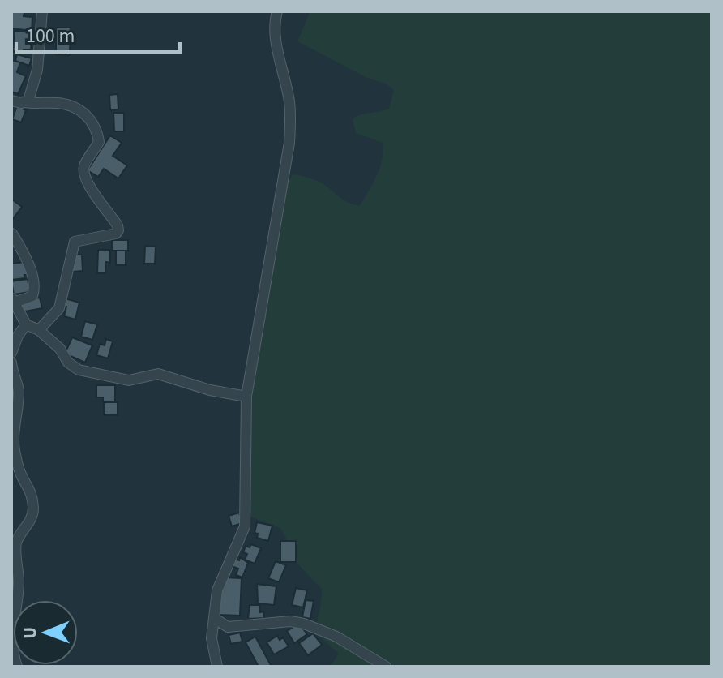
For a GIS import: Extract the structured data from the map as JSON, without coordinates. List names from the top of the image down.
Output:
{
  "scale_bar": "100 m",
  "north": "left"
}
